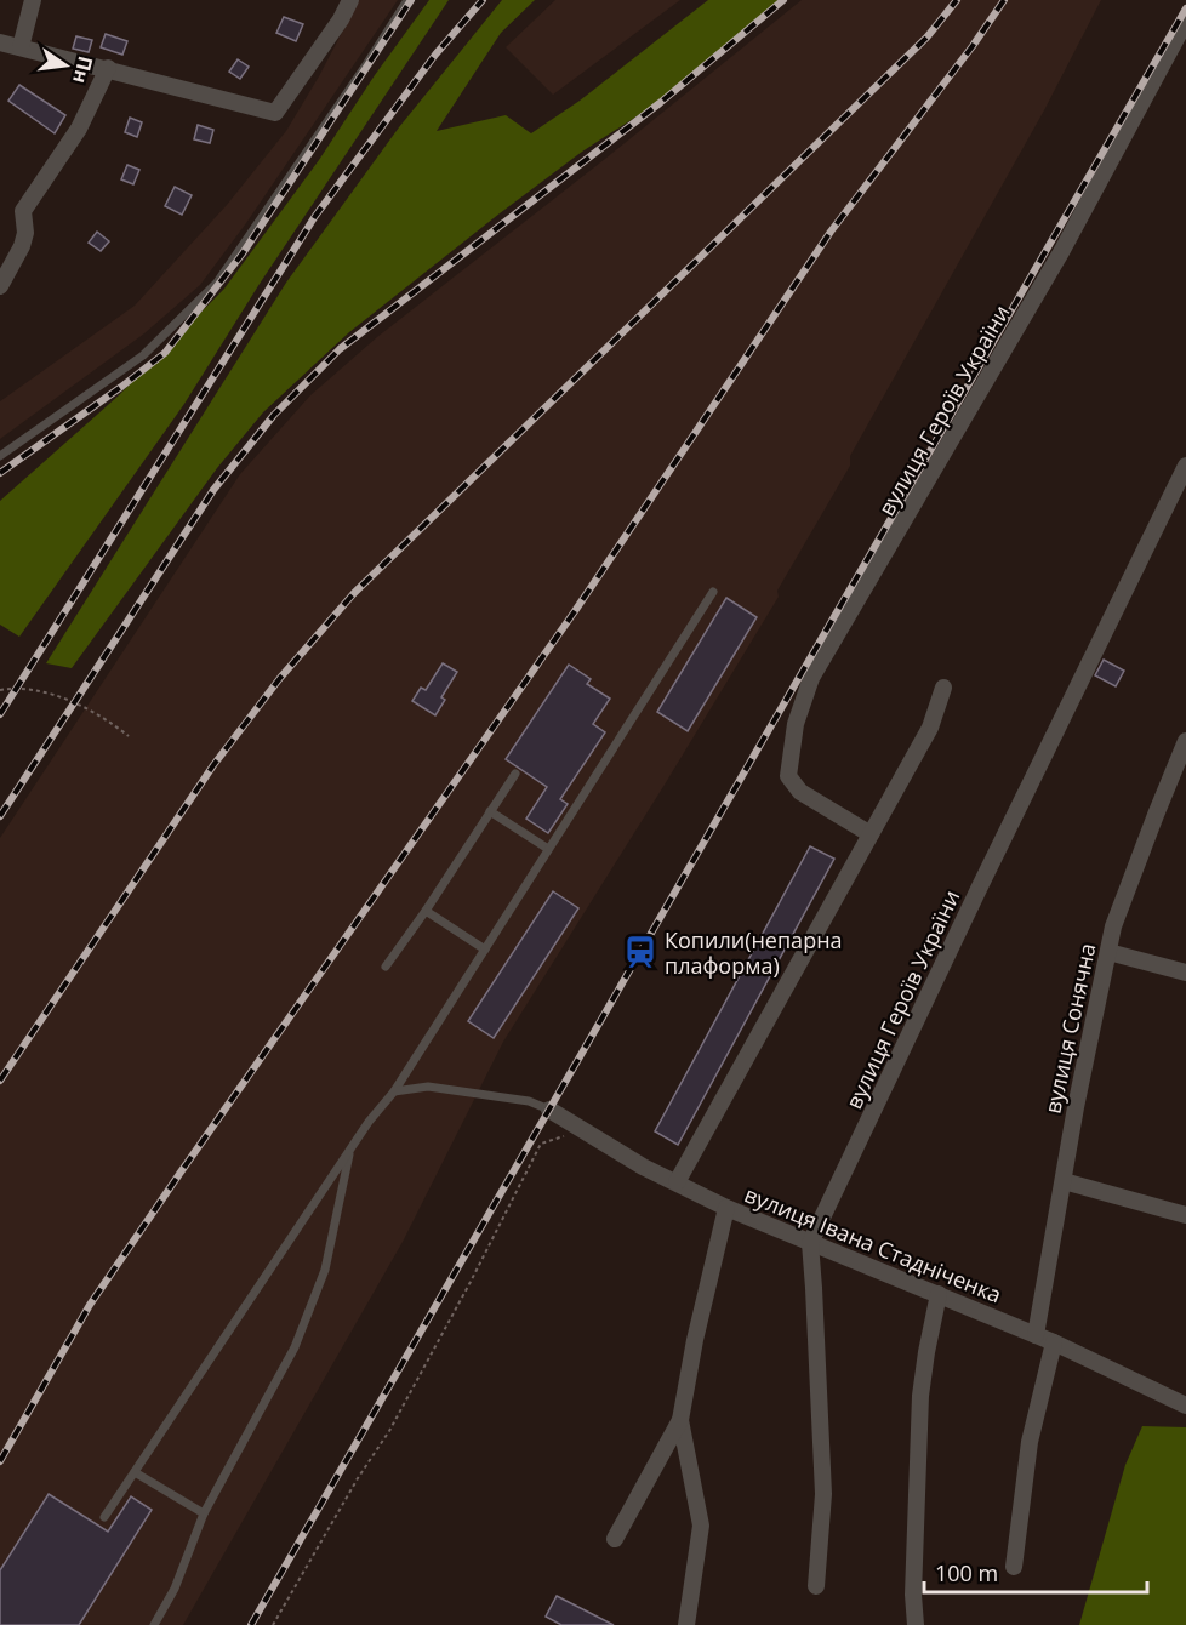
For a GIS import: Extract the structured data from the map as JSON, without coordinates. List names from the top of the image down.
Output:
{
  "streets": {
    "street": ["вулиця Героїв України", "вулиця Сонячна", "вулиця Івана Стадніченка"]
  },
  "crossings": [
    ["вулиця Героїв України", "вулиця Івана Стадніченка"],
    ["вулиця Сонячна", "вулиця Івана Стадніченка"]
  ],
  "places": {
    "station": ["Копили(непарна плаформа)"]
  },
  "scale_bar": "100 m",
  "north": "right"
}
